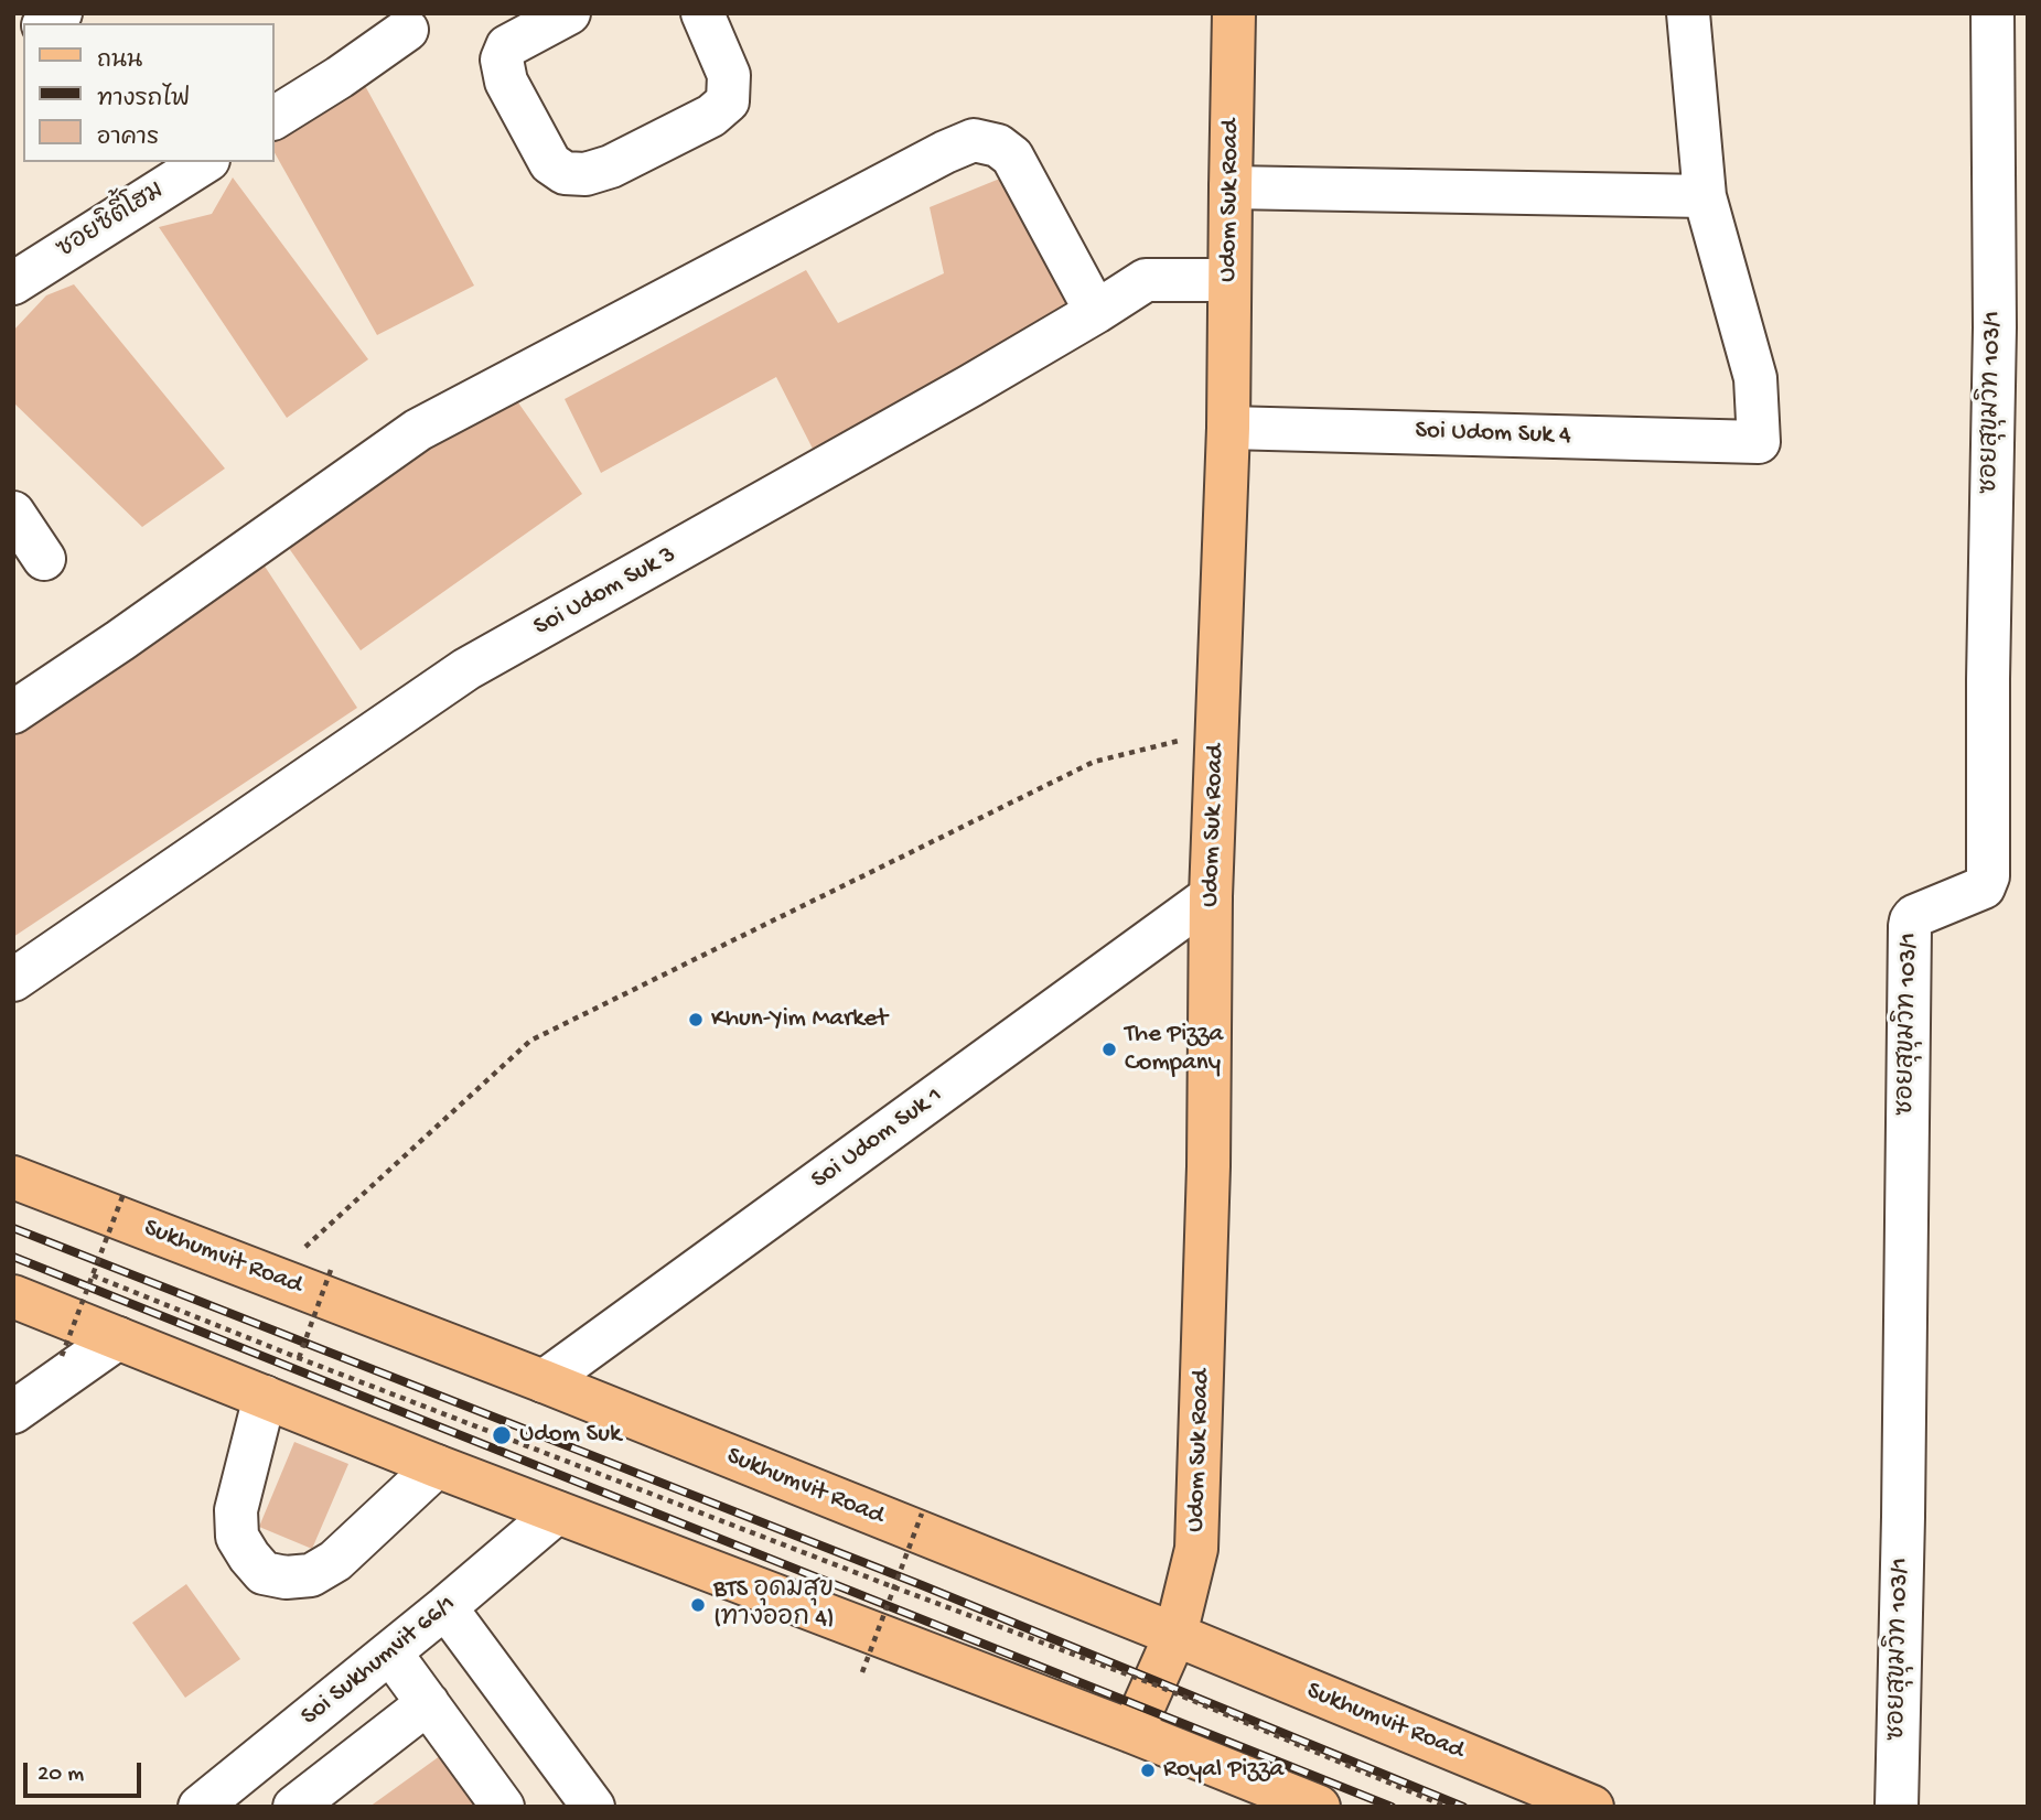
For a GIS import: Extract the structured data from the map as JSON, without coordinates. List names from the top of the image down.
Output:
{
  "streets": {
    "main road": ["Udom Suk Road", "Sukhumvit Road"],
    "street": [
      "ซอยซิตี้โฮม",
      "ซอยสุขุมวิท 103/1",
      "Soi Udom Suk 4",
      "Soi Udom Suk 3",
      "Soi Udom Suk 1",
      "Soi Sukhumvit 66/1"
    ]
  },
  "crossings": [
    ["Udom Suk Road", "Soi Udom Suk 4"],
    ["Udom Suk Road", "Soi Udom Suk 3"],
    ["Udom Suk Road", "Soi Udom Suk 1"],
    ["Udom Suk Road", "Sukhumvit Road"],
    ["Soi Udom Suk 1", "Sukhumvit Road"]
  ],
  "places": [
    "Khun-Yim Market",
    "The Pizza Company",
    "Udom Suk",
    "BTS อุดมสุข (ทางออก 4)",
    "Royal Pizza"
  ],
  "legend": ["ถนน", "ทางรถไฟ", "อาคาร"],
  "scale_bar": "20 m"
}
